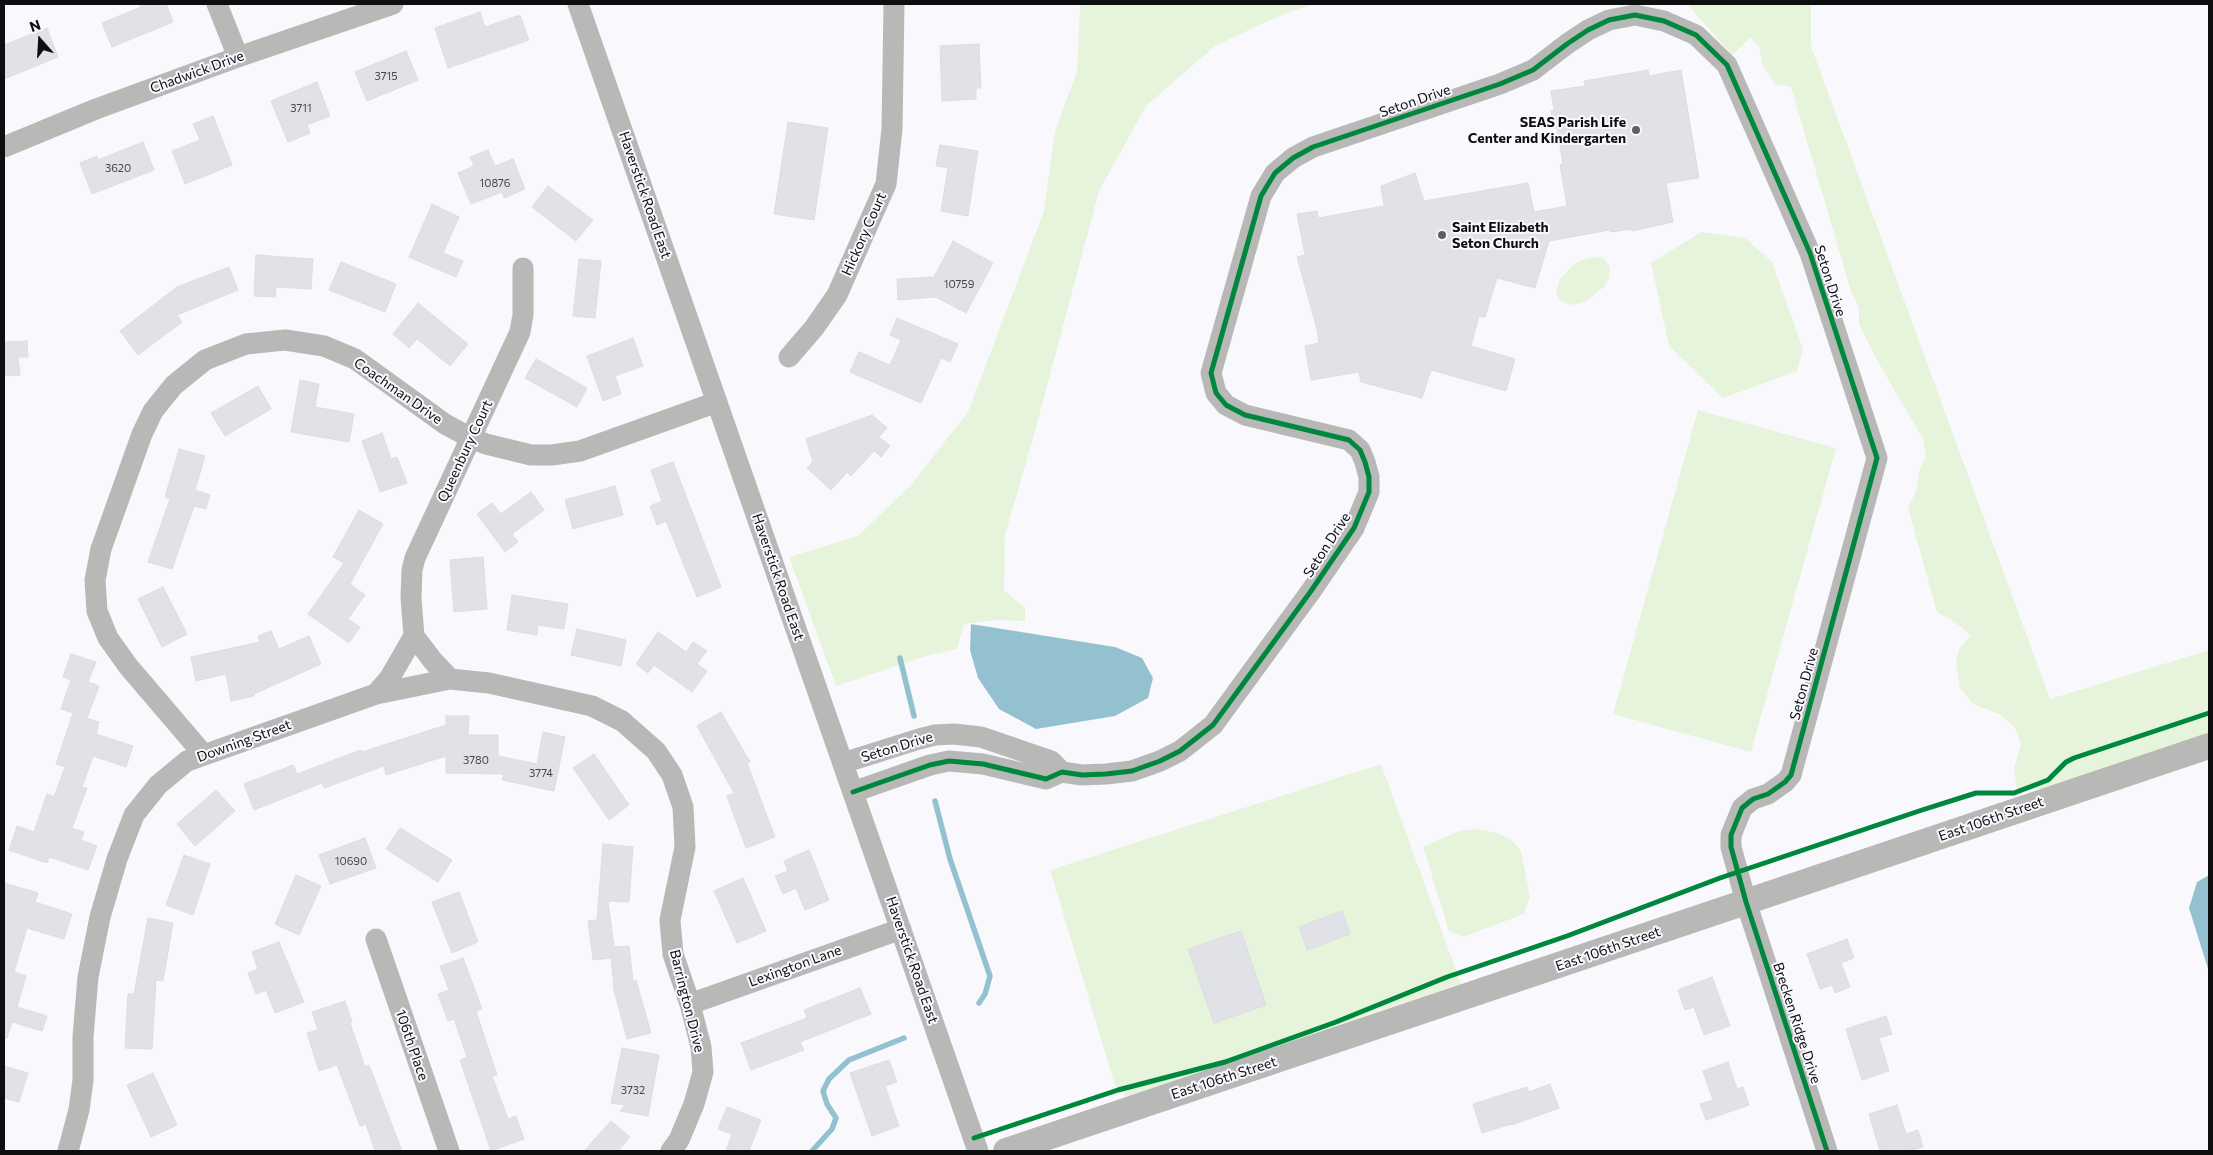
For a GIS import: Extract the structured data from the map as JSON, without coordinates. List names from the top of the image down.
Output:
{
  "streets": {
    "street": [
      "Chadwick Drive",
      "Seton Drive",
      "Haverstick Road East",
      "Hickory Court",
      "Coachman Drive",
      "Queenbury Court",
      "Downing Street",
      "East 106th Street",
      "Lexington Lane",
      "Barrington Drive",
      "Brecken Ridge Drive",
      "106th Place"
    ]
  },
  "crossings": [
    ["Seton Drive", "Haverstick Road East"],
    ["Seton Drive", "East 106th Street"],
    ["Seton Drive", "Brecken Ridge Drive"],
    ["Haverstick Road East", "Coachman Drive"],
    ["Haverstick Road East", "Lexington Lane"],
    ["Coachman Drive", "Queenbury Court"],
    ["Coachman Drive", "Downing Street"],
    ["Downing Street", "Barrington Drive"],
    ["East 106th Street", "Brecken Ridge Drive"],
    ["Lexington Lane", "Barrington Drive"]
  ],
  "places": ["SEAS Parish Life Center and Kindergarten", "Saint Elizabeth Seton Church"],
  "house_numbers": [
    "3715",
    "3711",
    "3620",
    "10876",
    "10759",
    "3780",
    "3774",
    "10690",
    "3732"
  ],
  "north": "top"
}
